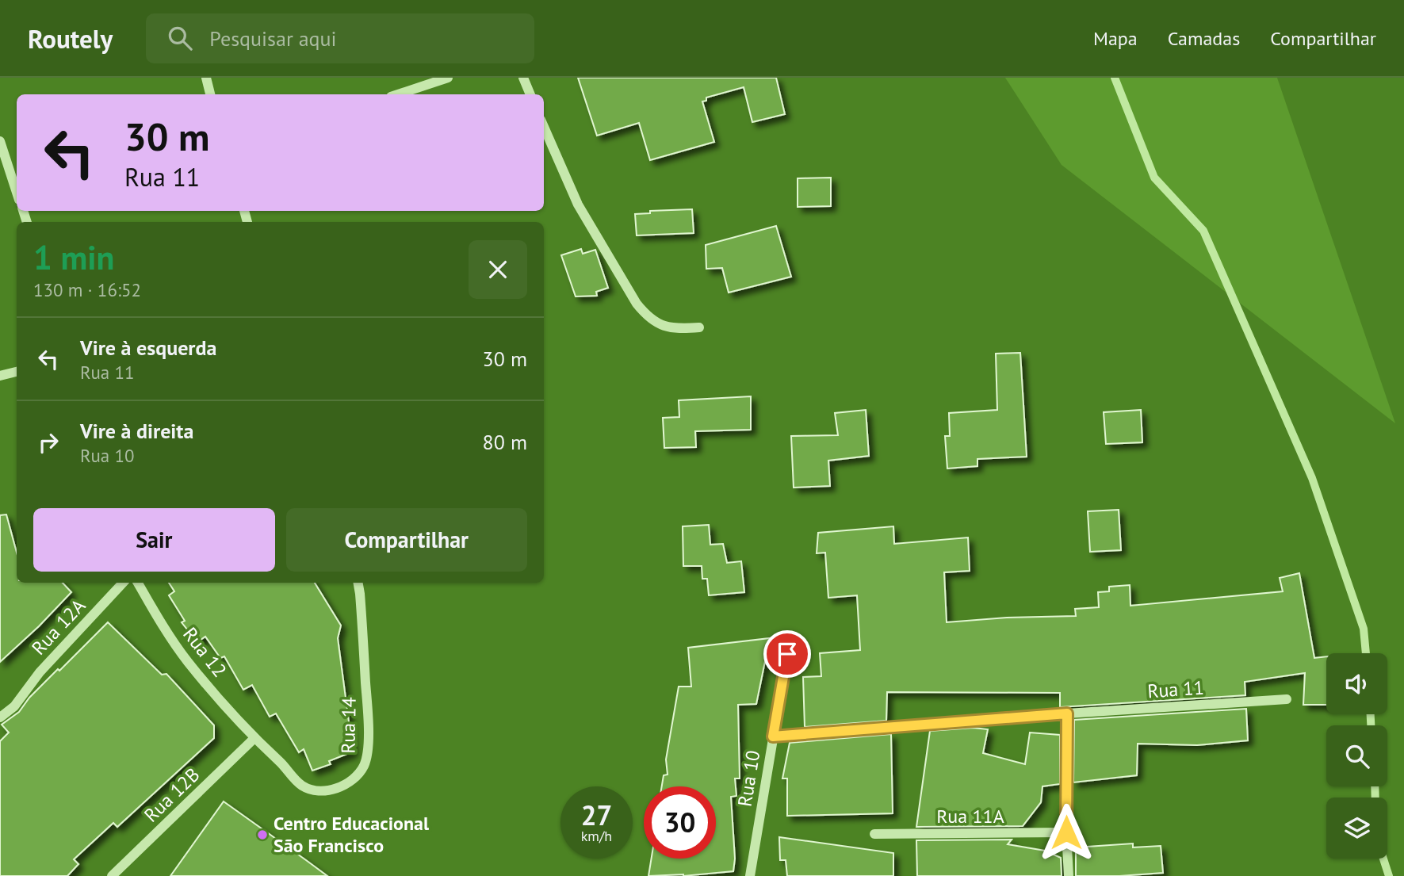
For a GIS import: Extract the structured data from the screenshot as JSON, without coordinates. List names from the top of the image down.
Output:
{
  "streets": {
    "street": [
      "Rua 12A",
      "Rua 12",
      "Rua 11",
      "Rua 14",
      "Rua 10",
      "Rua 12B",
      "Rua 11A"
    ]
  },
  "crossings": [
    ["Rua 12", "Rua 14"],
    ["Rua 12", "Rua 12B"],
    ["Rua 11", "Rua 10"],
    ["Rua 14", "Rua 12B"]
  ],
  "places": ["Centro Educacional São Francisco"],
  "page": {
    "header": "Routely",
    "search": "Pesquisar aqui",
    "nav": ["Mapa", "Camadas", "Compartilhar"],
    "turn": ["30 m", "Rua 11"],
    "heading": ["1 min", "130 m · 16:52"],
    "list": [
      {
        "name": "Vire à esquerda",
        "note": "Rua 11",
        "value": "30 m"
      },
      {
        "name": "Vire à direita",
        "note": "Rua 10",
        "value": "80 m"
      }
    ],
    "buttons": ["Sair", "Compartilhar"],
    "speed": "27 km/h",
    "limit": "30"
  }
}
